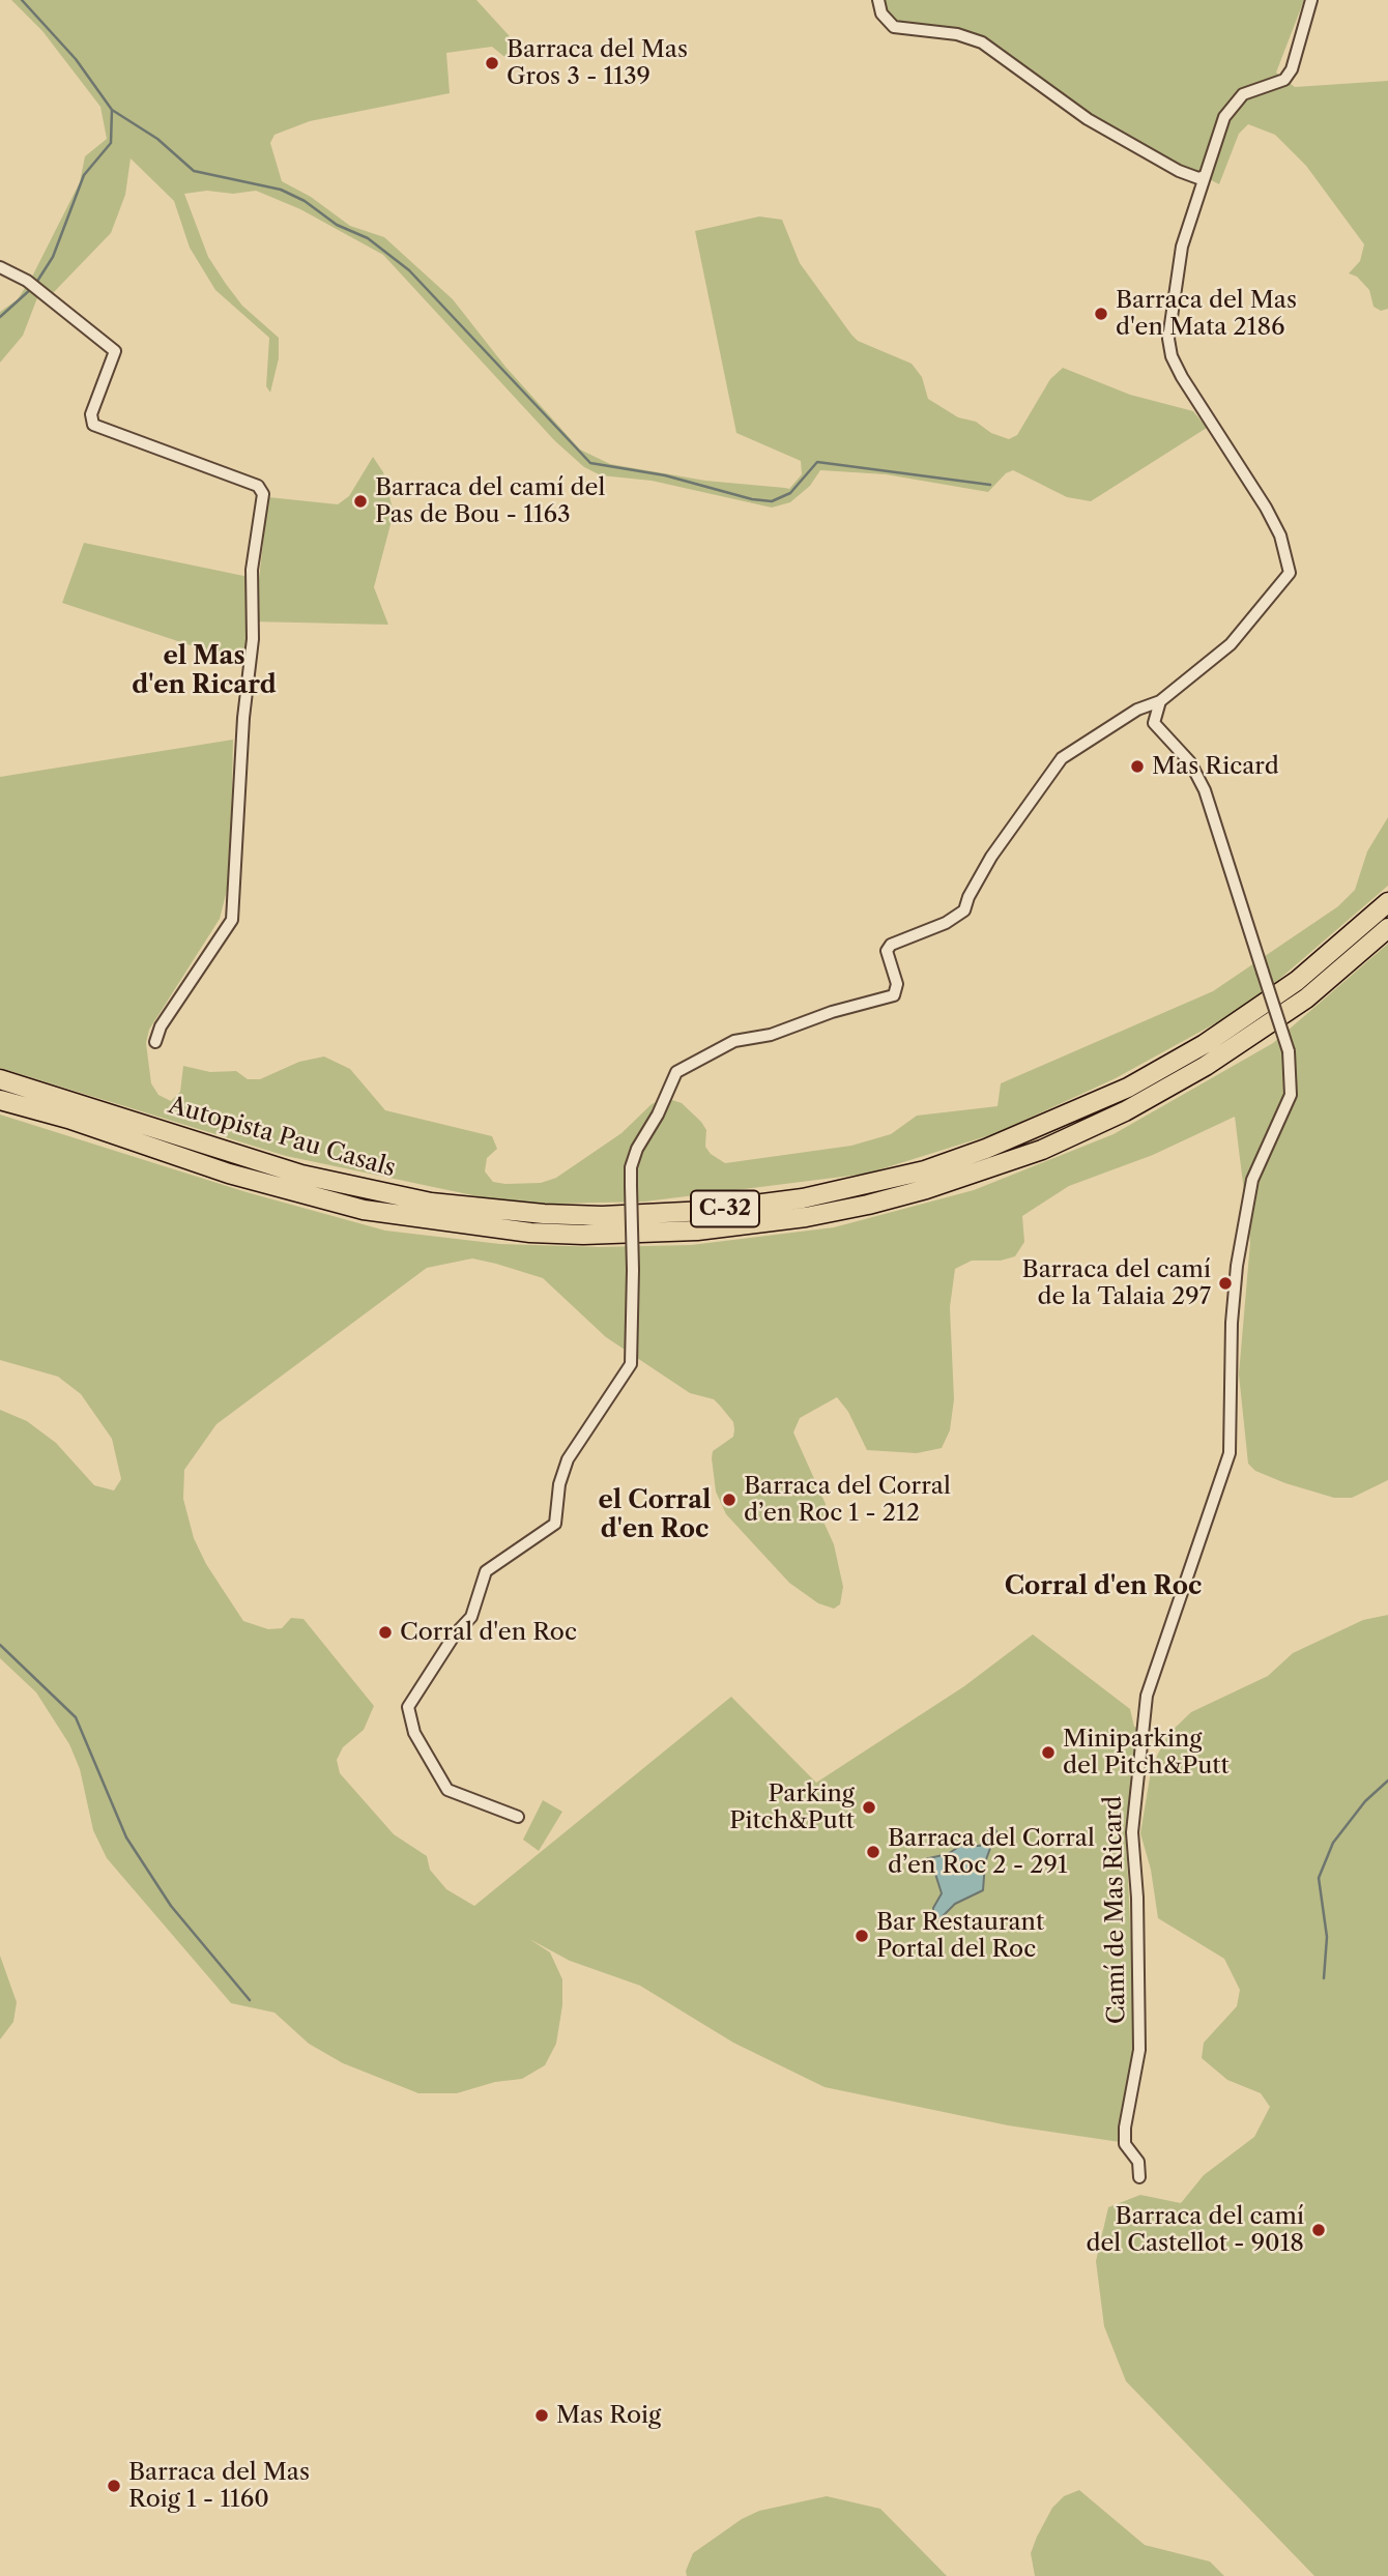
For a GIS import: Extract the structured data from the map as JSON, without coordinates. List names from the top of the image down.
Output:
{
  "streets": {
    "highway": ["Autopista Pau Casals", "C-32"],
    "street": ["Camí de Mas Ricard"]
  },
  "districts": ["el Mas d'en Ricard", "el Corral d'en Roc", "Corral d'en Roc"],
  "places": [
    "Barraca del Mas Gros 3 - 1139",
    "Barraca del Mas d'en Mata 2186",
    "Barraca del camí del Pas de Bou - 1163",
    "Mas Ricard",
    "Barraca del camí de la Talaia 297",
    "Barraca del Corral d’en Roc 1 - 212",
    "Corral d'en Roc",
    "Miniparking del Pitch&Putt",
    "Parking Pitch&Putt",
    "Barraca del Corral d’en Roc 2 - 291",
    "Bar Restaurant Portal del Roc",
    "Barraca del camí del Castellot - 9018",
    "Mas Roig",
    "Barraca del Mas Roig 1 - 1160"
  ]
}
